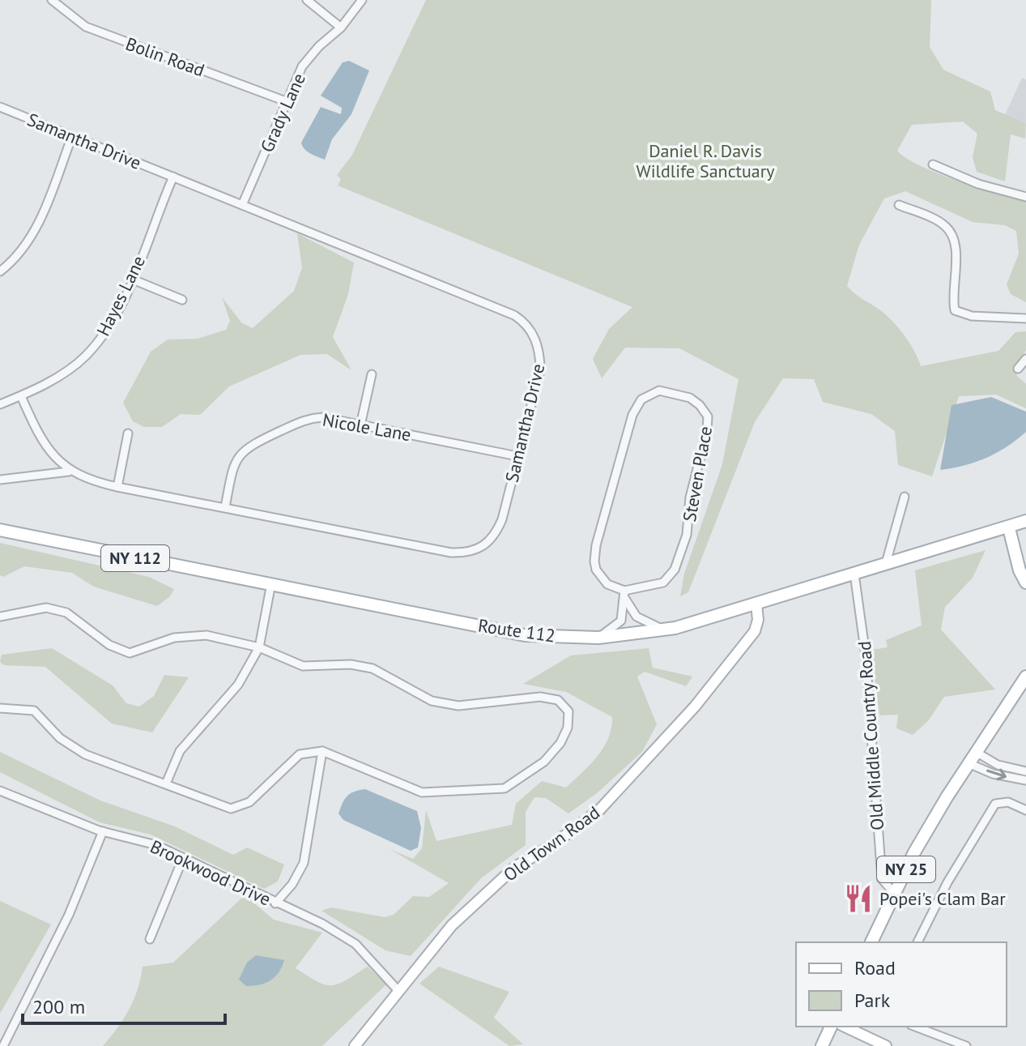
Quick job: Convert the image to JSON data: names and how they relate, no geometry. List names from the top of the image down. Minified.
{"streets":{"main road":["NY 112","Route 112","Old Town Road","NY 25"],"street":["Bolin Road","Grady Lane","Samantha Drive","Hayes Lane","Nicole Lane","Steven Place","Old Middle Country Road","Brookwood Drive"]},"crossings":[["Bolin Road","Grady Lane"],["Grady Lane","Samantha Drive"],["Samantha Drive","Hayes Lane"],["Samantha Drive","Nicole Lane"],["Steven Place","Route 112"],["Route 112","Old Middle Country Road"],["Route 112","Old Town Road"],["Old Middle Country Road","NY 25"],["Old Town Road","Brookwood Drive"]],"parks":["Daniel R. Davis Wildlife Sanctuary"],"places":{"restaurant":["Popei's Clam Bar"]},"legend":["Road","Park"],"scale_bar":"200 m"}
